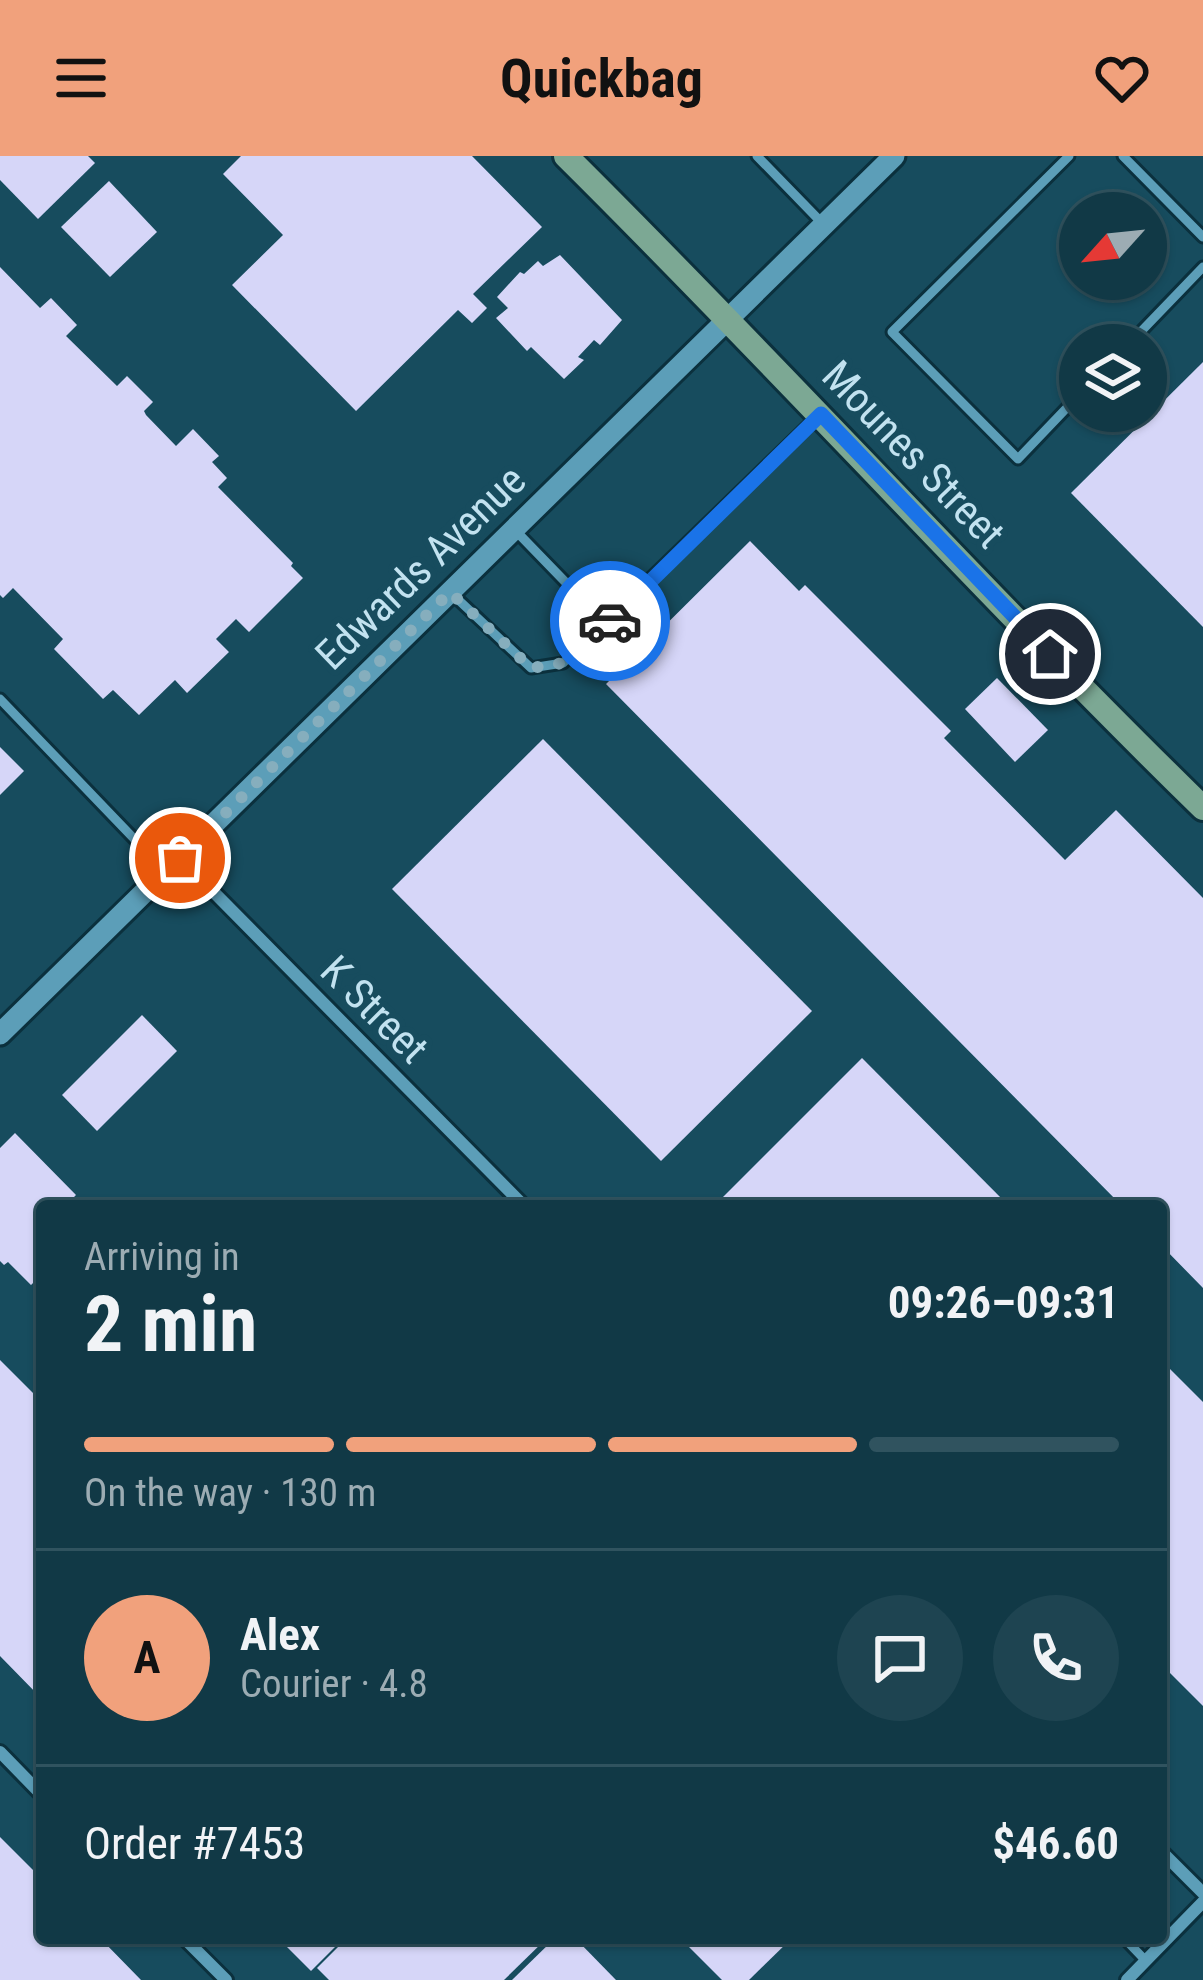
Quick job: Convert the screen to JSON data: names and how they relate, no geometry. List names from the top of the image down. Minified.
{"streets":{"main road":["Mounes Street"],"street":["Edwards Avenue","K Street"]},"crossings":[["Mounes Street","Edwards Avenue"],["Edwards Avenue","K Street"]],"north":"bottom left","page":{"header":"Quickbag","heading":["2 min","Arriving in","09:26–09:31"],"panel":["Alex","Courier · 4.8","Order #7453","$46.60"],"bar":"On the way · 130 m","round":"A"}}
